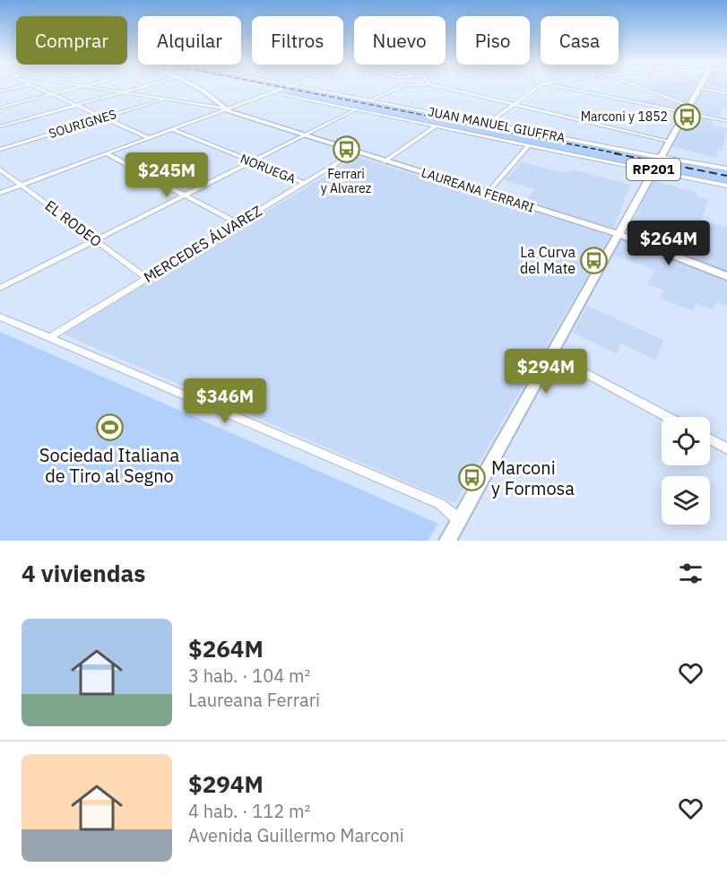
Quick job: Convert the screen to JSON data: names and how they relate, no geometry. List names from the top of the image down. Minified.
{"streets":{"main road":["RP201","LAUREANA FERRARI"],"street":["SOURIGNES","JUAN MANUEL GIUFFRA","NORUEGA","EL RODEO","MERCEDES ÁLVAREZ"]},"crossings":[["JUAN MANUEL GIUFFRA","RP201"],["NORUEGA","MERCEDES ÁLVAREZ"],["RP201","LAUREANA FERRARI"],["LAUREANA FERRARI","MERCEDES ÁLVAREZ"],["EL RODEO","MERCEDES ÁLVAREZ"]],"places":{"bus stop":["Marconi y 1852","Ferrari y Alvarez","La Curva del Mate","Marconi y Formosa"],"sports":["Sociedad Italiana de Tiro al Segno"]},"page":{"chip":["Comprar","Alquilar","Filtros","Nuevo","Piso","Casa"],"price":["$245M","$264M","$294M","$346M"],"heading":"4 viviendas","list":[{"name":"$264M","note":"3 hab. · 104 m² · Laureana Ferrari"},{"name":"$294M","note":"4 hab. · 112 m² · Avenida Guillermo Marconi"}]}}
